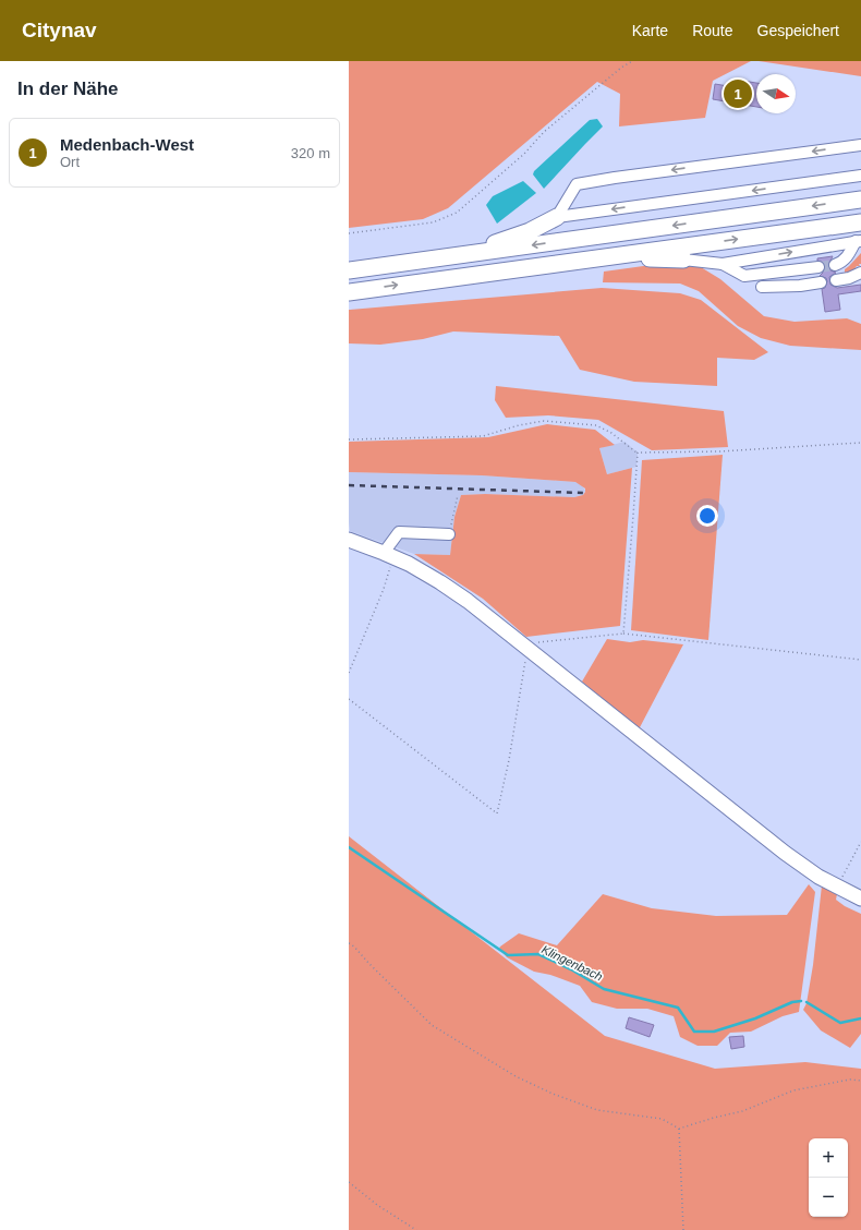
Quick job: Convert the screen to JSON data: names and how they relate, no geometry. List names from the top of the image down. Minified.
{"water":["Klingenbach"],"north":"right","page":{"header":"Citynav","nav":["Karte","Route","Gespeichert"],"heading":"In der Nähe","pins":"1","list":[{"mark":"1","name":"Medenbach-West","note":"Ort","value":"320 m"}],"map_buttons":["+","−"]}}
